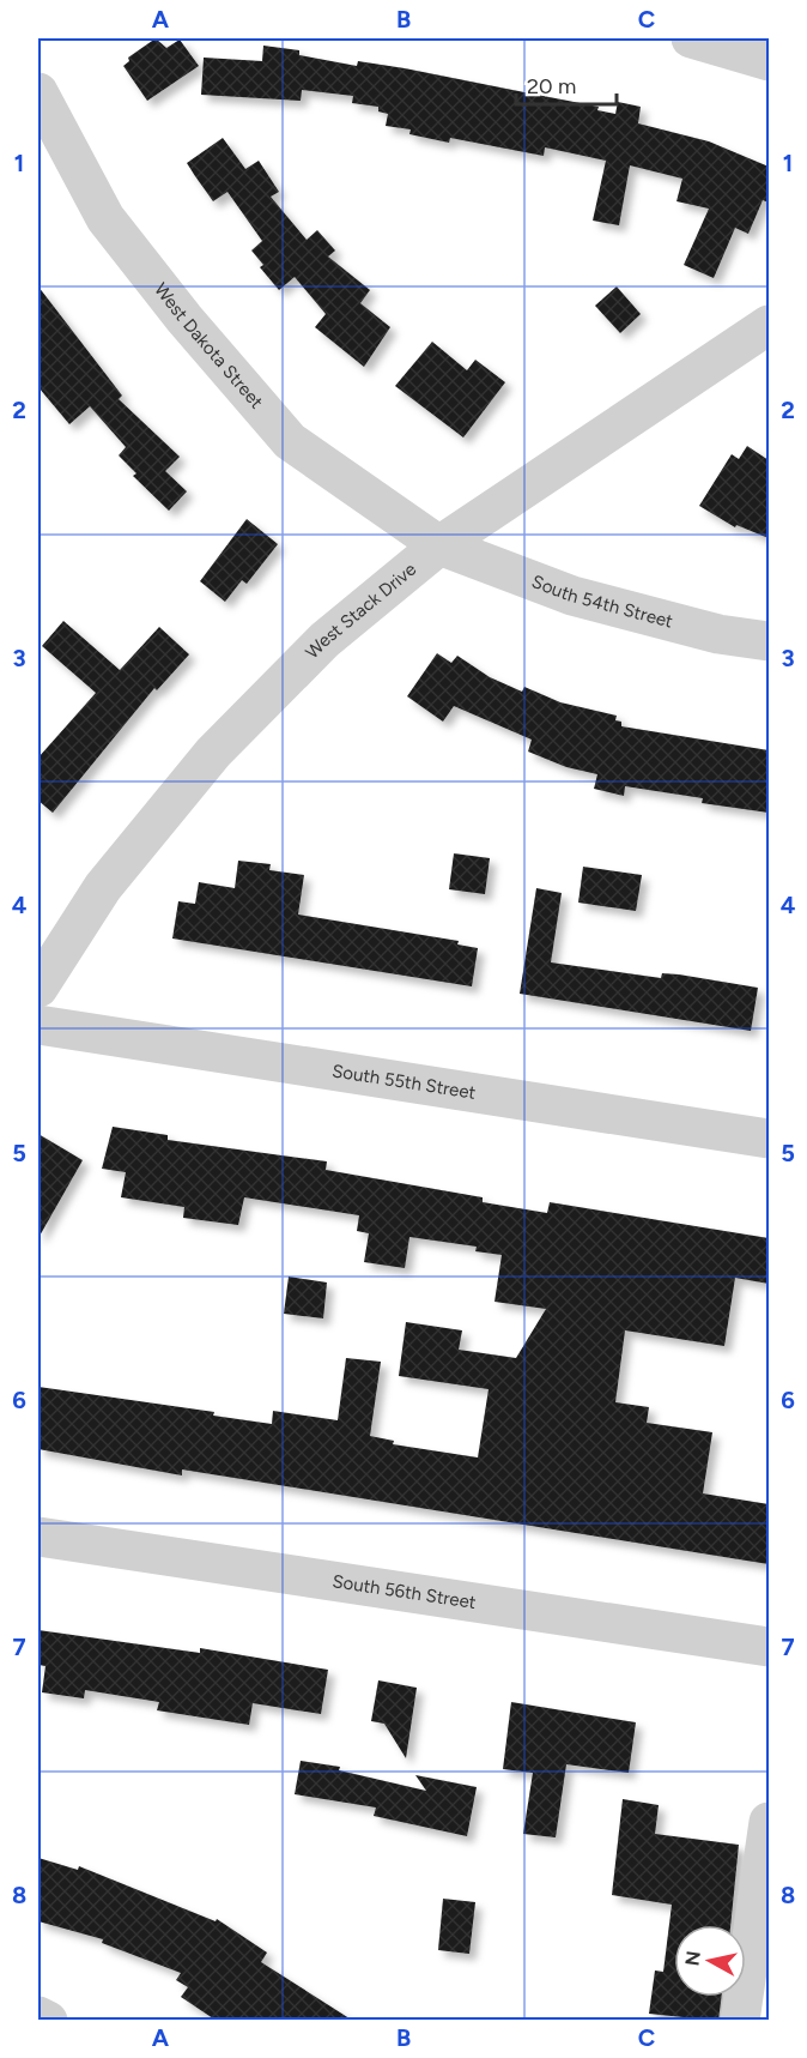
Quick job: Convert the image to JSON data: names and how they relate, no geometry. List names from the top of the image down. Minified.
{"streets":{"street":["West Dakota Street","South 54th Street","West Stack Drive","South 55th Street","South 56th Street"]},"crossings":[["West Dakota Street","South 54th Street"],["West Dakota Street","West Stack Drive"],["South 54th Street","West Stack Drive"]],"scale_bar":"20 m","north":"left","grid":{"columns":["A","B","C"],"rows":["1","2","3","4","5","6","7","8"]}}
